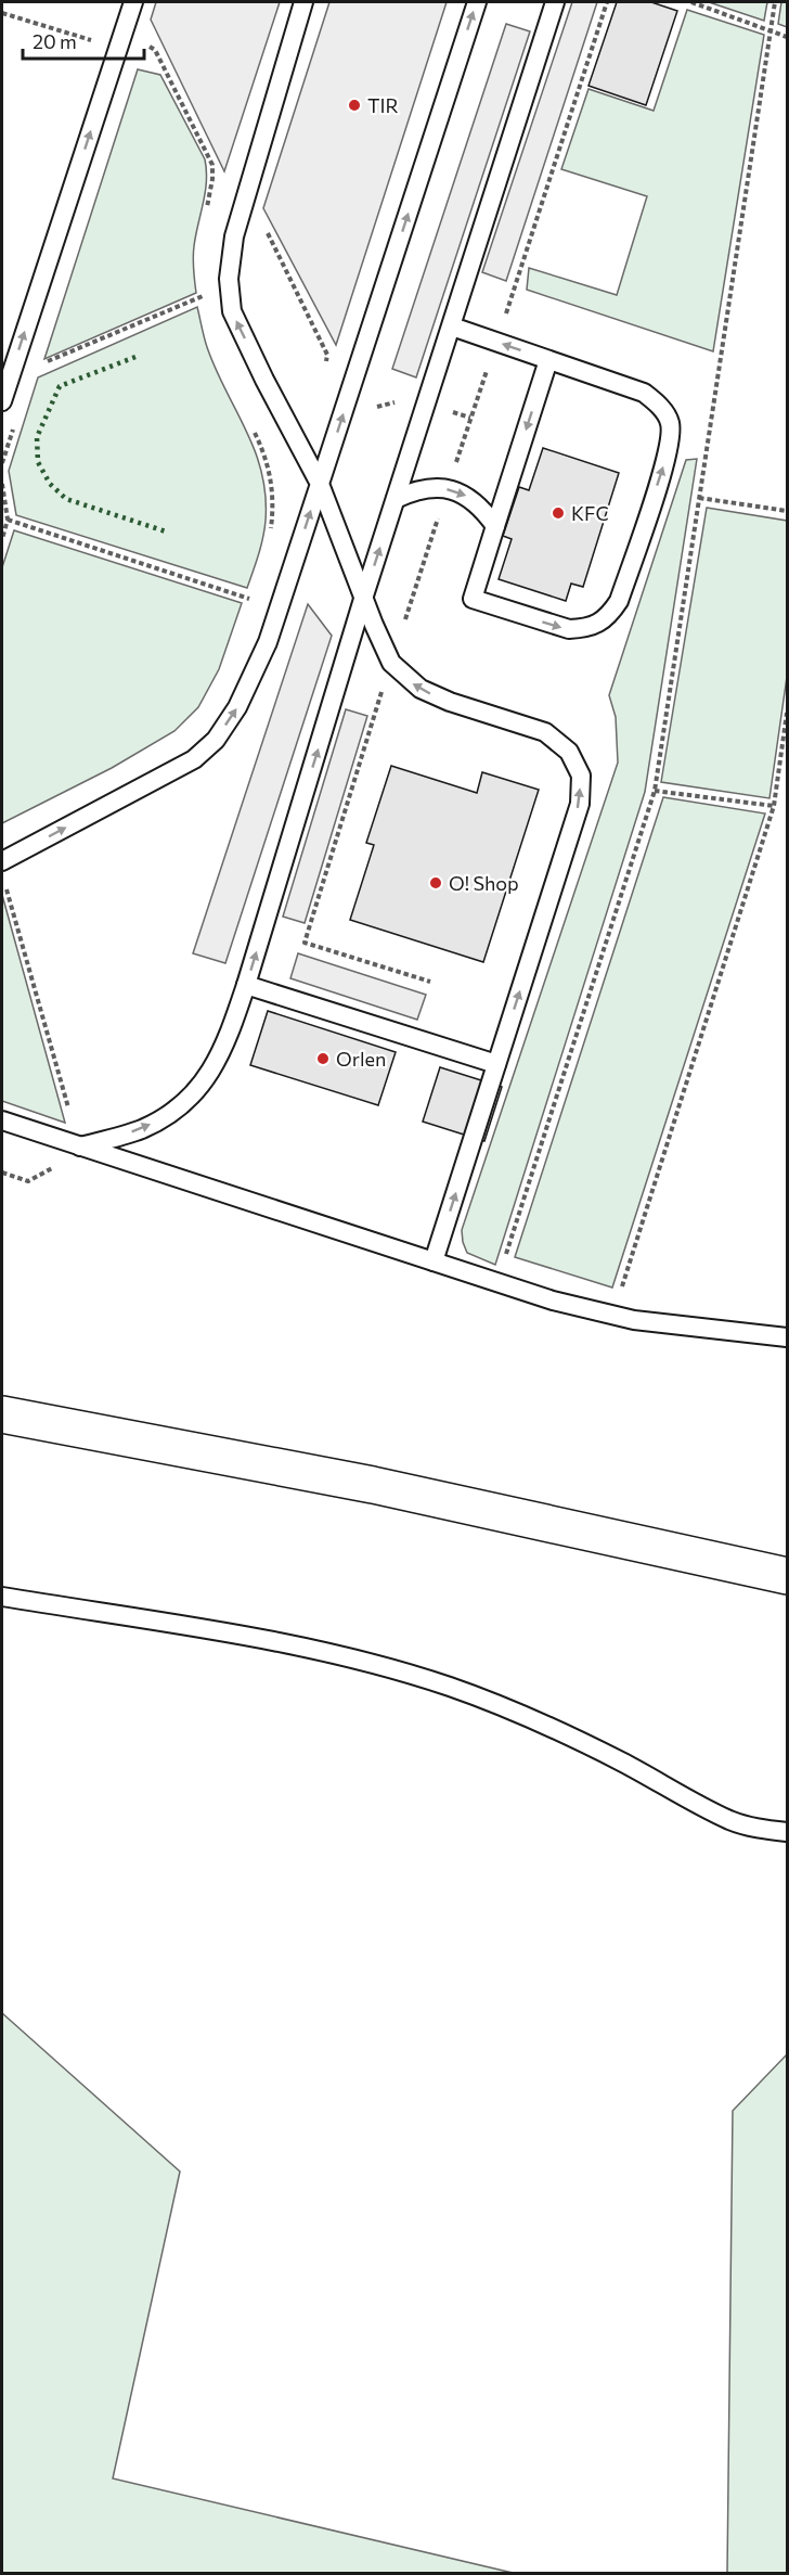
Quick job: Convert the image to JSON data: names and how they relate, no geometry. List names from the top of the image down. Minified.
{"places":["TIR","KFC","O! Shop","Orlen"],"scale_bar":"20 m"}
